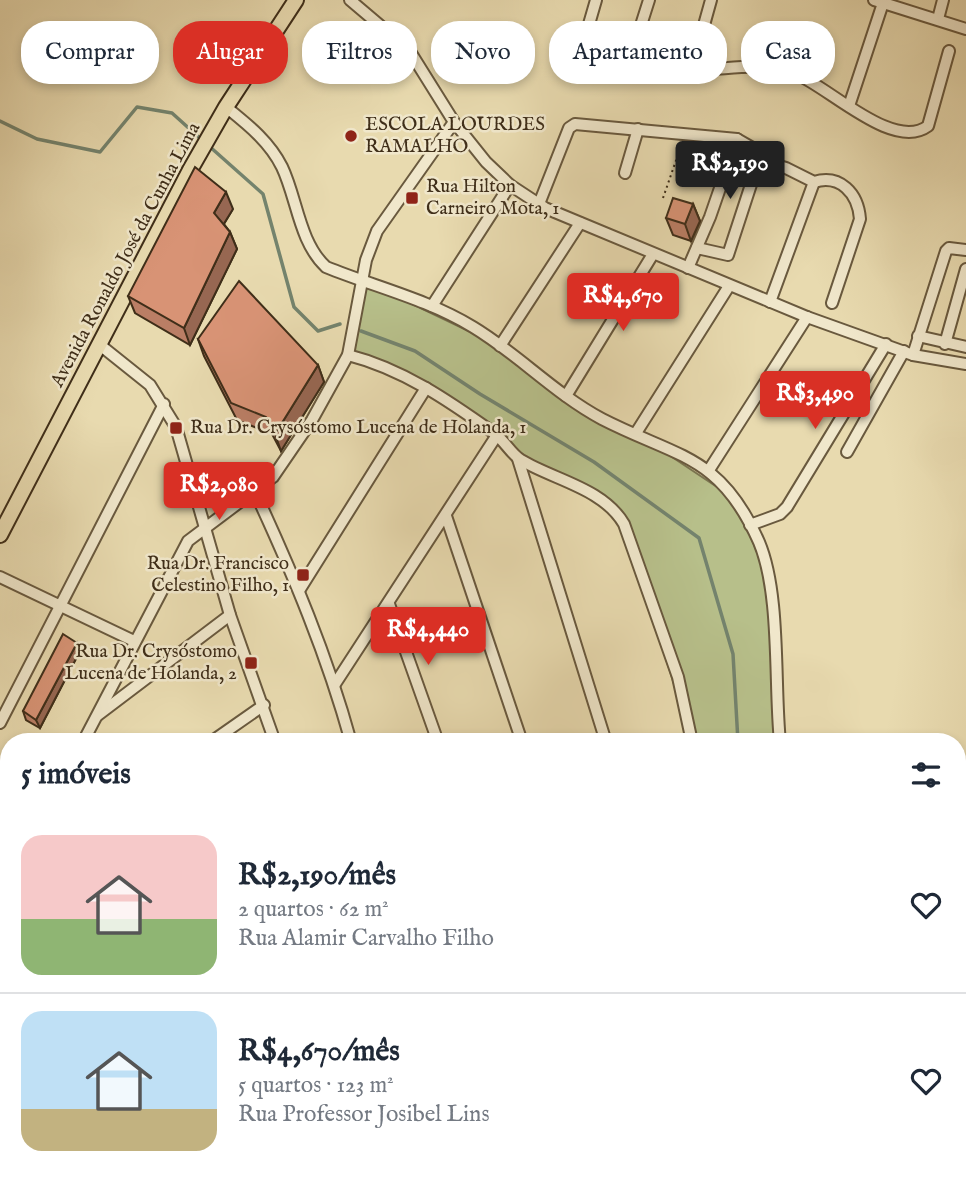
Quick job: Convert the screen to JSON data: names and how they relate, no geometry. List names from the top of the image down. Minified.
{"streets":{"main road":["Avenida Ronaldo José da Cunha Lima"]},"places":{"other":["ESCOLA LOURDES RAMALHO"],"transit":["Rua Hilton Carneiro Mota, 1","Rua Dr. Crysóstomo Lucena de Holanda, 1","Rua Dr. Francisco Celestino Filho, 1","Rua Dr. Crysóstomo Lucena de Holanda, 2"]},"page":{"chip":["Comprar","Alugar","Filtros","Novo","Apartamento","Casa"],"price":["R$2,190","R$4,670","R$3,490","R$2,080","R$4,440"],"heading":"5 imóveis","list":[{"name":"R$2,190/mês","note":"2 quartos · 62 m² · Rua Alamir Carvalho Filho"},{"name":"R$4,670/mês","note":"5 quartos · 123 m² · Rua Professor Josibel Lins"}]}}
